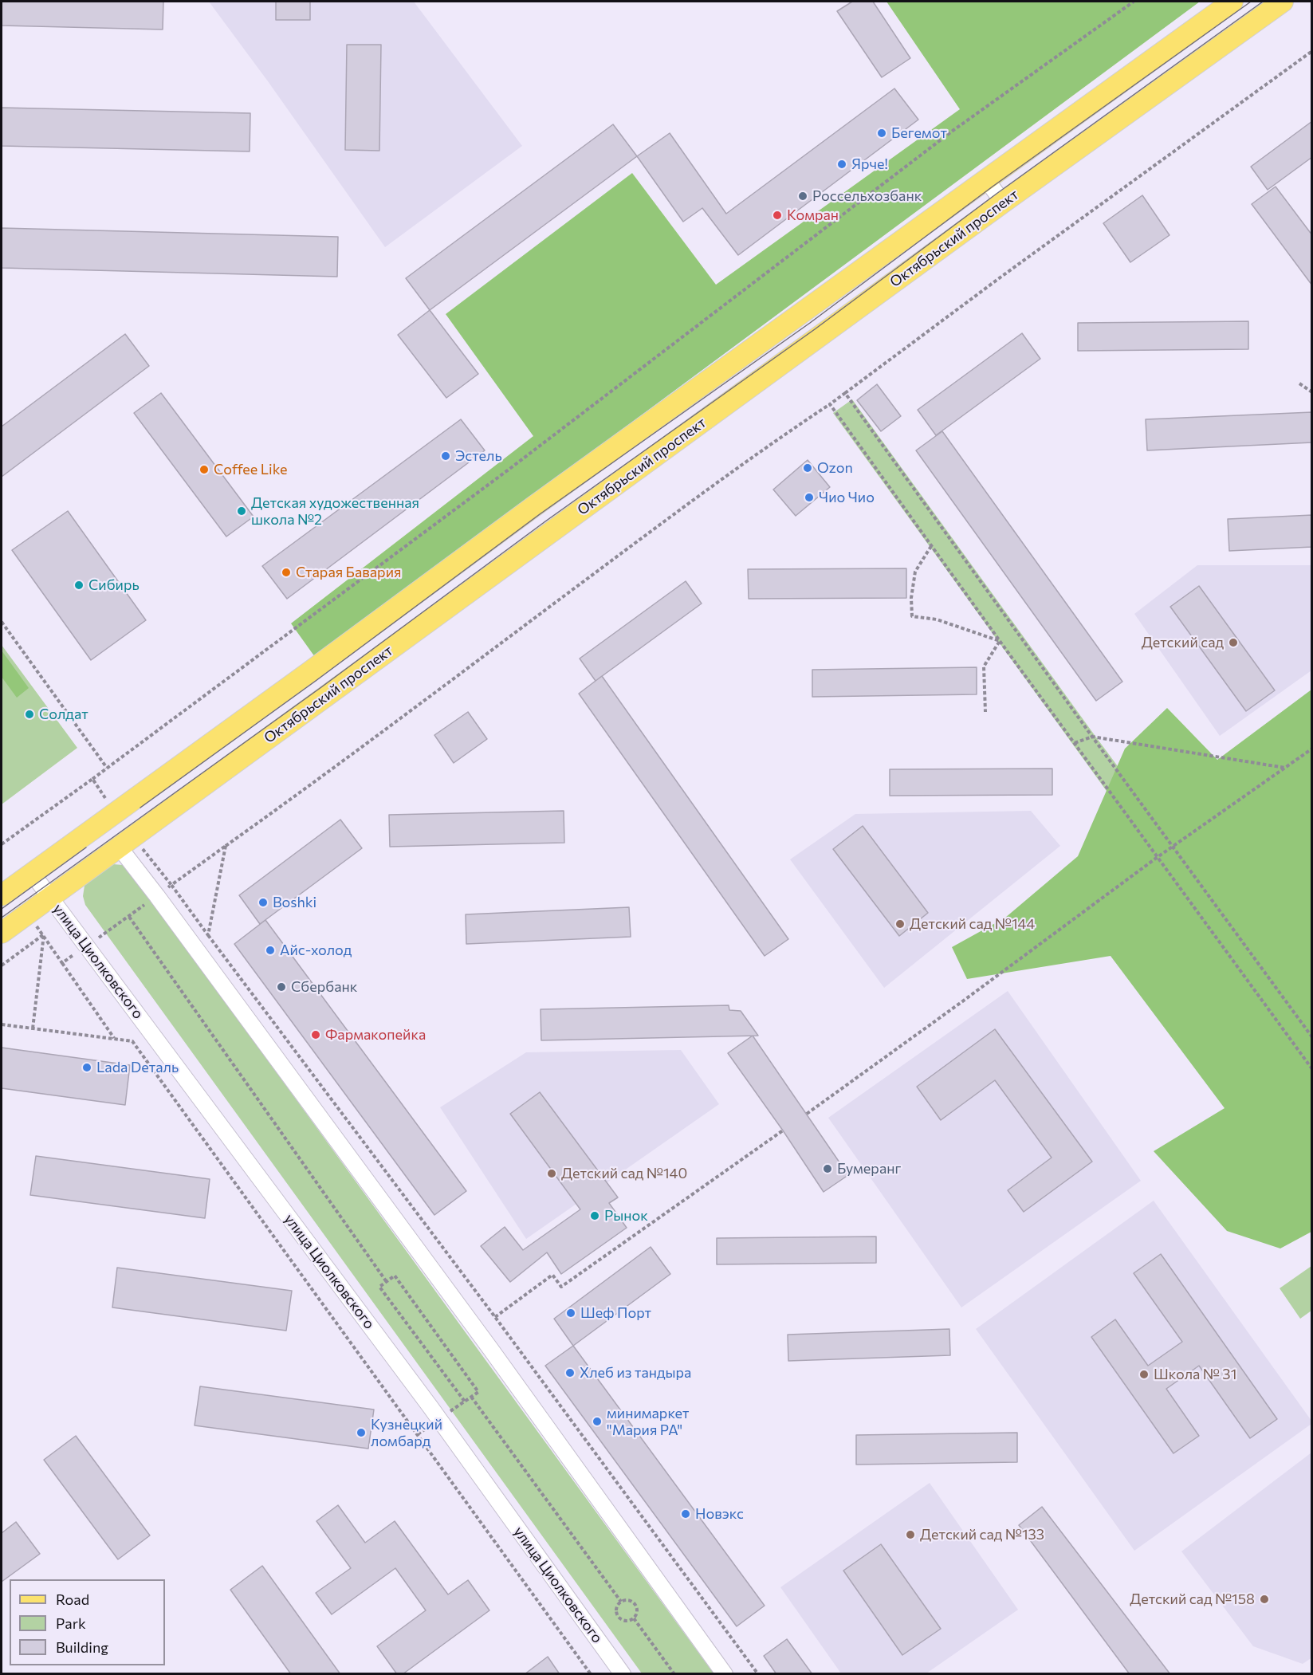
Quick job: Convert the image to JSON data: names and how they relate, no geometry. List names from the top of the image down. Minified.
{"streets":{"main road":["Октябрьский проспект"],"street":["улица Циолковского"]},"crossings":[["Октябрьский проспект","улица Циолковского"]],"places":["Бегемот","Ярче!","Россельхозбанк","Комран","Эстель","Ozon","Coffee Like","Чио Чио","Детская художественная школа №2","Старая Бавария","Сибирь","Детский сад","Солдат","Boshki","Детский сад №144","Айс-холод","Сбербанк","Фармакопейка","Lada Dеталь","Бумеранг","Детский сад №140","Рынок","Шеф Порт","Хлеб из тандыра","Школа № 31","минимаркет \"Мария РА\"","Кузнецкий ломбард","Новэкс","Детский сад №133","Детский сад №158"],"legend":["Road","Park","Building"]}
